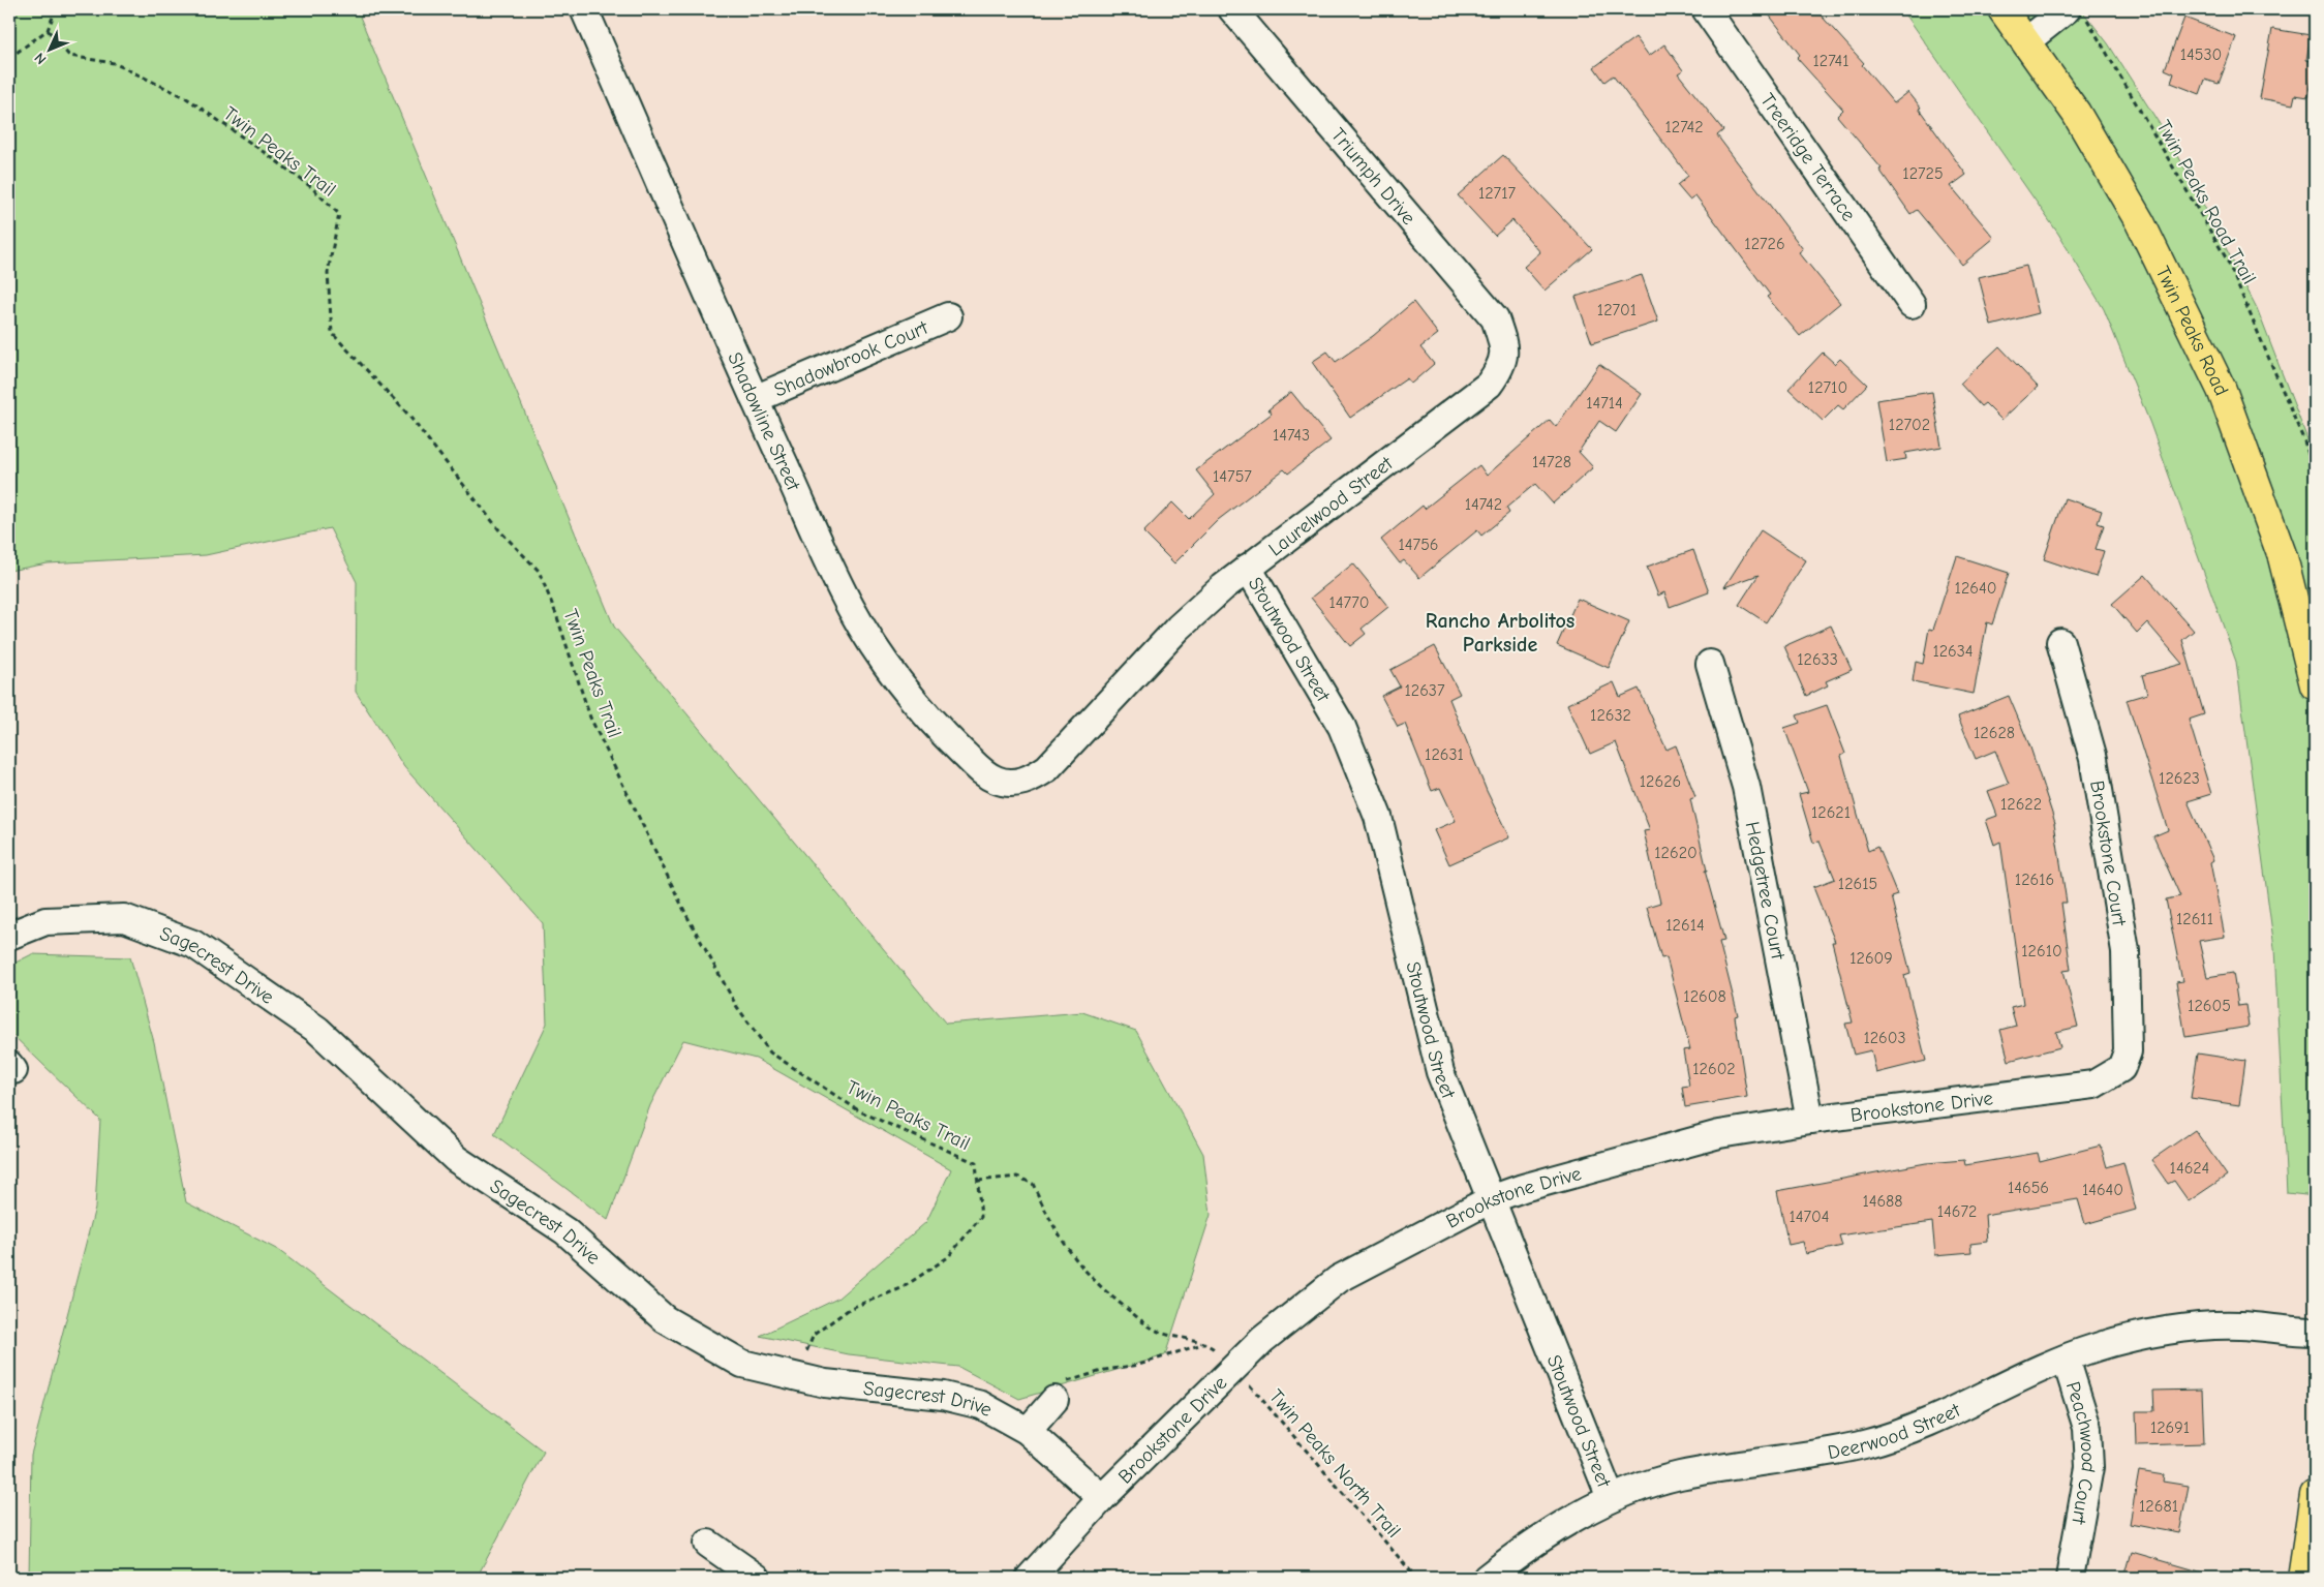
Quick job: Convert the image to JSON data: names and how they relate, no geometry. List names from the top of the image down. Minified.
{"streets":{"main road":["Twin Peaks Road"],"street":["Treeridge Terrace","Triumph Drive","Shadowbrook Court","Shadowline Street","Laurelwood Street","Stoutwood Street","Brookstone Court","Hedgetree Court","Sagecrest Drive","Brookstone Drive","Deerwood Street","Peachwood Court"],"path":["Twin Peaks Trail","Twin Peaks Road Trail","Twin Peaks North Trail"]},"crossings":[["Twin Peaks Trail","Sagecrest Drive"],["Triumph Drive","Laurelwood Street"],["Shadowbrook Court","Shadowline Street"],["Shadowline Street","Laurelwood Street"],["Laurelwood Street","Stoutwood Street"],["Stoutwood Street","Brookstone Drive"],["Stoutwood Street","Deerwood Street"],["Brookstone Court","Brookstone Drive"],["Hedgetree Court","Brookstone Drive"],["Sagecrest Drive","Brookstone Drive"],["Brookstone Drive","Twin Peaks North Trail"],["Deerwood Street","Peachwood Court"]],"districts":["Rancho Arbolitos Parkside"],"house_numbers":["14530","12741","12742","12725","12717","12726","12701","12710","14714","12702","14743","14728","14757","14742","14756","12640","14770","12634","12633","12637","12632","12628","12631","12623","12626","12622","12621","12620","12616","12615","12611","12614","12610","12609","12608","12605","12603","12602","14624","14656","14640","14688","14672","14704","12691","12681"],"north":"bottom left"}
